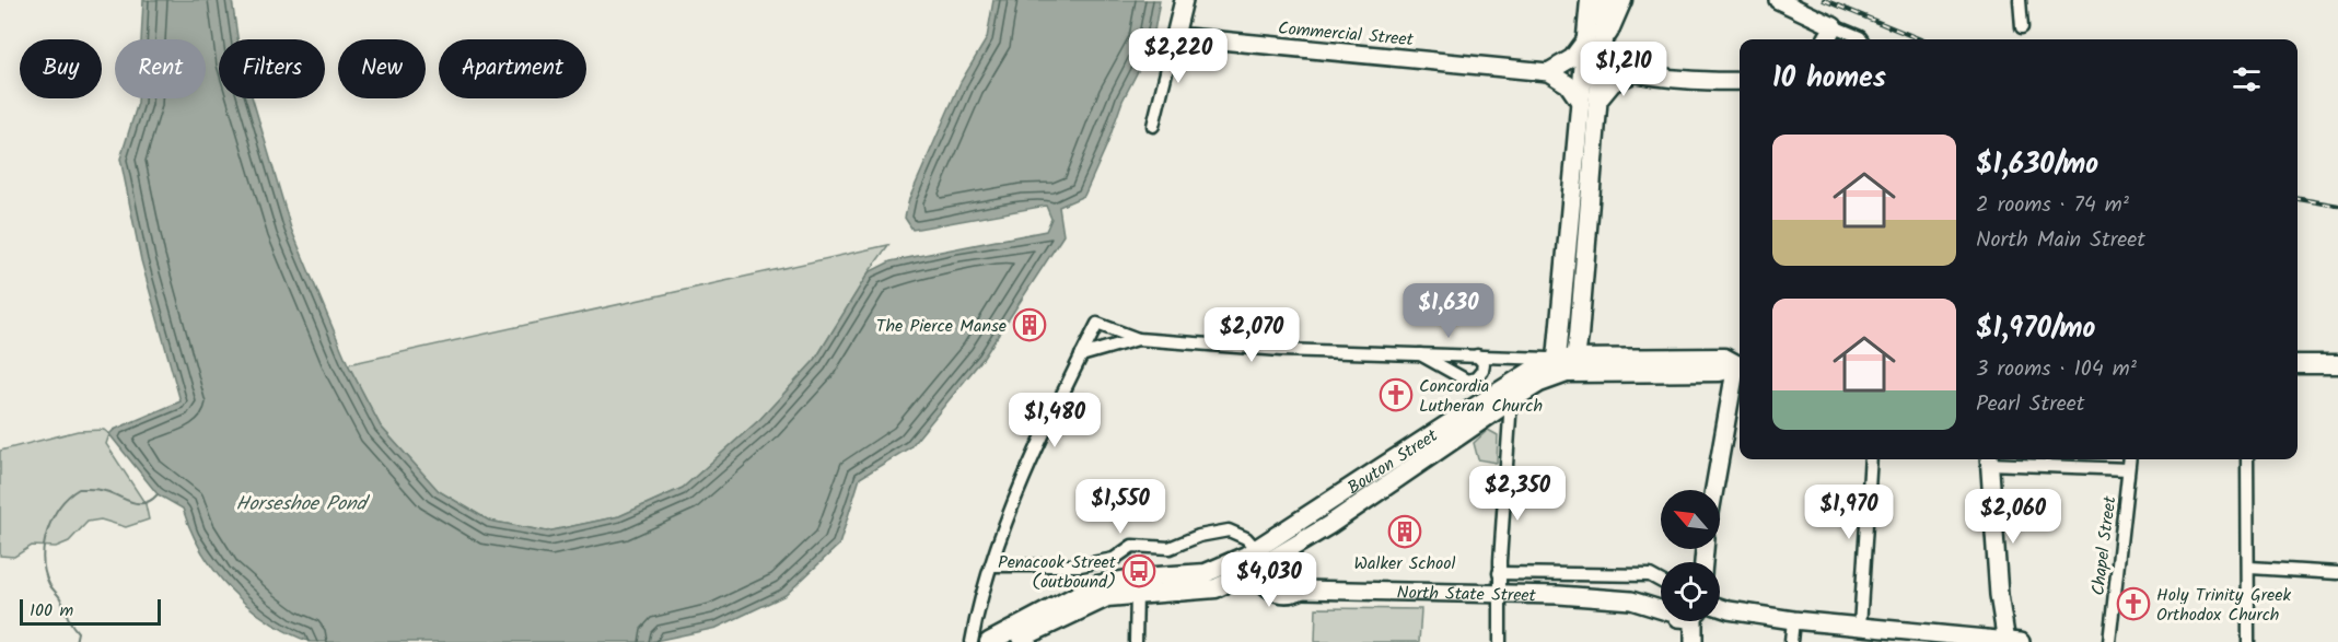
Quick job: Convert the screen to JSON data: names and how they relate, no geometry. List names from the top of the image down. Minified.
{"streets":{"main road":["Bouton Street"],"street":["Commercial Street","Chapel Street","North State Street"]},"crossings":[["Bouton Street","North State Street"]],"water":["Horseshoe Pond"],"places":{"building":["The Pierce Manse","Walker School"],"church":["Concordia Lutheran Church","Holy Trinity Greek Orthodox Church"],"bus stop":["Penacook Street (outbound)"]},"scale_bar":"100 m","north":"top left","page":{"price":["$2,220","$1,210","$1,630","$2,070","$1,480","$2,350","$1,550","$1,970","$2,060","$4,030"],"chip":["Buy","Rent","Filters","New","Apartment"],"heading":"10 homes","list":[{"name":"$1,630/mo","note":"2 rooms · 74 m² · North Main Street"},{"name":"$1,970/mo","note":"3 rooms · 104 m² · Pearl Street"}],"scale":"100 m"}}
